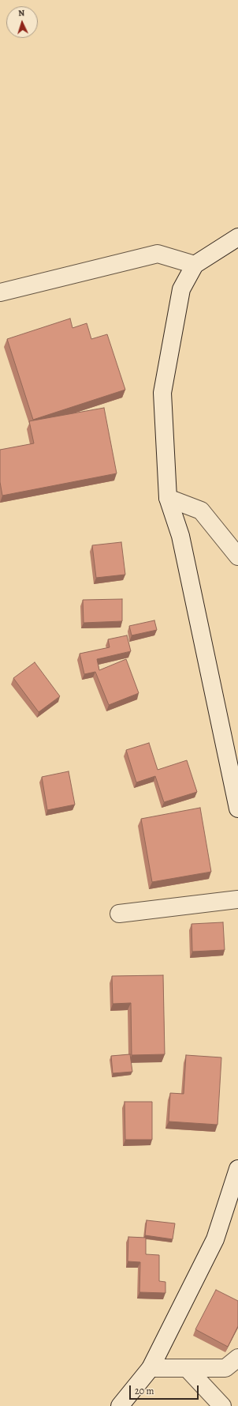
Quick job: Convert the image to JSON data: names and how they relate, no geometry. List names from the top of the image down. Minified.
{"scale_bar":"20 m","north":"top"}
